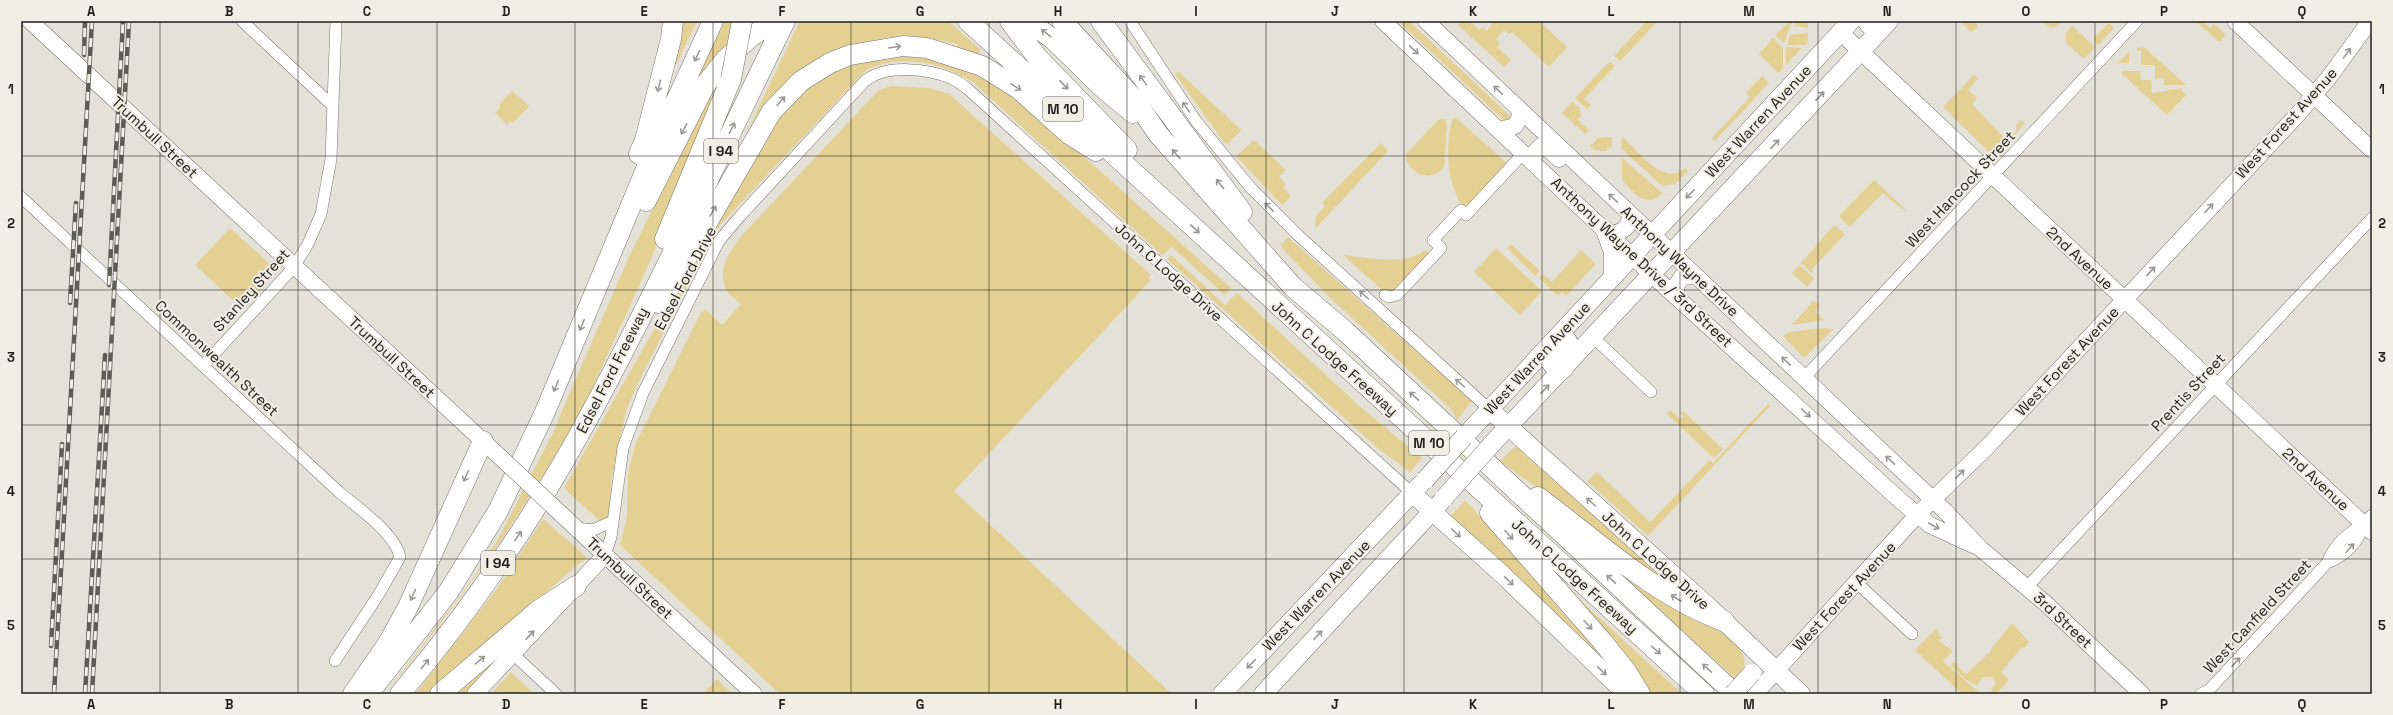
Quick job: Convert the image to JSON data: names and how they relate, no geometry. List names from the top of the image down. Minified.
{"streets":{"highway":["M 10","I 94","John C Lodge Freeway","Edsel Ford Freeway"],"main road":["West Warren Avenue","John C Lodge Drive"],"street":["West Forest Avenue","Trumbull Street","West Hancock Street","2nd Avenue","Anthony Wayne Drive","Anthony Wayne Drive / 3rd Street","Edsel Ford Drive","Stanley Street","Commonwealth Street","Prentis Street","West Canfield Street","3rd Street"]},"crossings":[["West Warren Avenue","2nd Avenue"],["West Warren Avenue","Anthony Wayne Drive"],["West Warren Avenue","Anthony Wayne Drive / 3rd Street"],["West Warren Avenue","John C Lodge Drive"],["West Forest Avenue","2nd Avenue"],["West Forest Avenue","Anthony Wayne Drive"],["West Forest Avenue","John C Lodge Drive"],["West Forest Avenue","3rd Street"],["Trumbull Street","Edsel Ford Drive"],["Trumbull Street","Stanley Street"],["West Hancock Street","2nd Avenue"],["West Hancock Street","Anthony Wayne Drive"],["2nd Avenue","Prentis Street"],["2nd Avenue","West Canfield Street"],["Anthony Wayne Drive","3rd Street"],["Anthony Wayne Drive / 3rd Street","3rd Street"],["John C Lodge Drive","Edsel Ford Drive"],["Stanley Street","Commonwealth Street"],["Prentis Street","3rd Street"]],"one_way":["West Forest Avenue","Anthony Wayne Drive","Anthony Wayne Drive / 3rd Street","West Canfield Street"],"grid":{"columns":["A","B","C","D","E","F","G","H","I","J","K","L","M","N","O","P","Q"],"rows":["1","2","3","4","5"]}}
